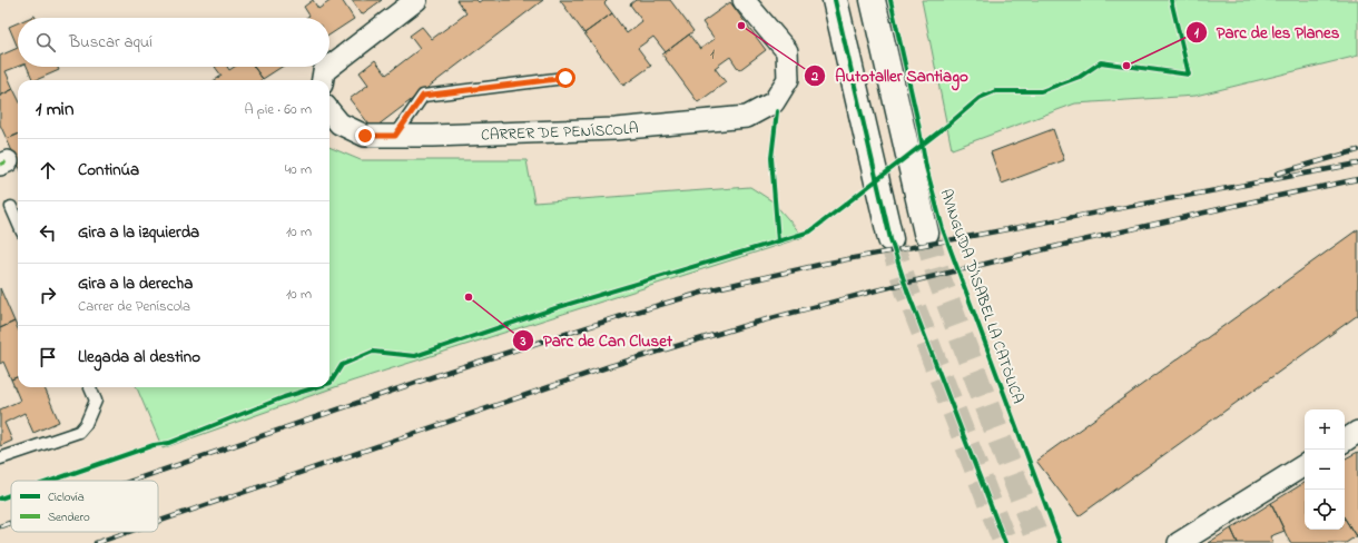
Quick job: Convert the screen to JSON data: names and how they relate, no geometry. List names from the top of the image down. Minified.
{"streets":{"street":["CARRER DE PENÍSCOLA","AVINGUDA D'ISABEL LA CATÒLICA"]},"places":["Autotaller Santiago","Parc de les Planes","Parc de Can Cluset"],"house_numbers":["1"],"legend":["Ciclovía","Sendero"],"page":{"search":"Buscar aquí","heading":["1 min","A pie · 60 m"],"list":[["Continúa","40 m"],["Gira a la izquierda","10 m"],["Gira a la derecha","Carrer de Peníscola","10 m"],"Llegada al destino"],"map_buttons":["+","−"]}}
